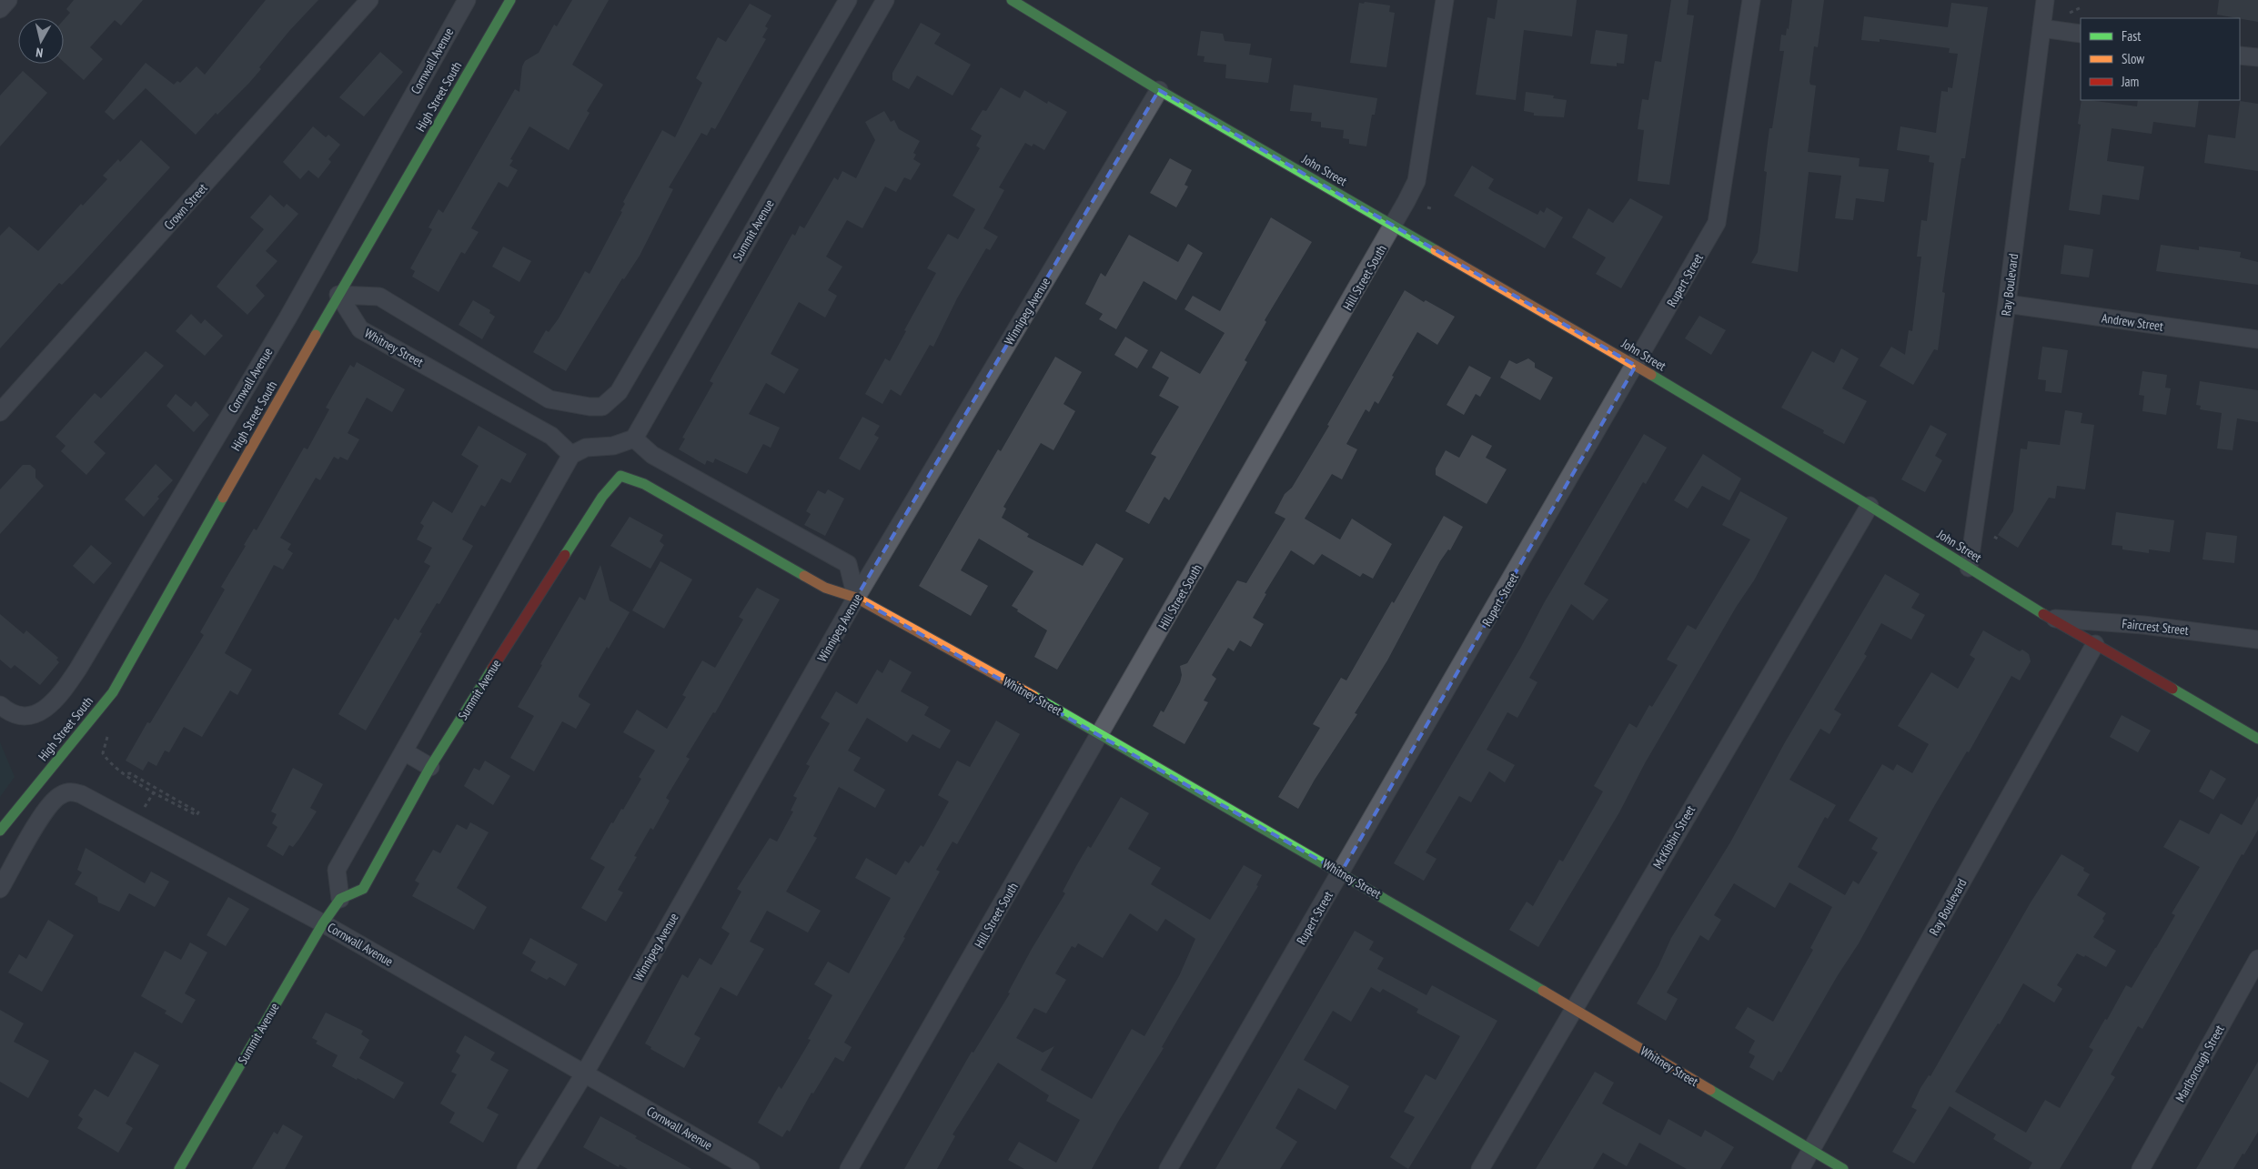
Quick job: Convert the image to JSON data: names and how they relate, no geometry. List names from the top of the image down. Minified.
{"streets":{"street":["Cornwall Avenue","High Street South","John Street","Crown Street","Summit Avenue","Hill Street South","Rupert Street","Ray Boulevard","Winnipeg Avenue","Andrew Street","Whitney Street","Faircrest Street","McKibbin Street","Marlborough Street"]},"crossings":[["Cornwall Avenue","Summit Avenue"],["Cornwall Avenue","Winnipeg Avenue"],["High Street South","Whitney Street"],["John Street","Hill Street South"],["John Street","Rupert Street"],["John Street","Ray Boulevard"],["John Street","Winnipeg Avenue"],["John Street","Faircrest Street"],["John Street","McKibbin Street"],["Summit Avenue","Whitney Street"],["Hill Street South","Whitney Street"],["Rupert Street","Whitney Street"],["Ray Boulevard","Andrew Street"],["Ray Boulevard","Whitney Street"],["Winnipeg Avenue","Whitney Street"],["Whitney Street","McKibbin Street"]],"legend":["Fast","Slow","Jam"],"north":"bottom"}
